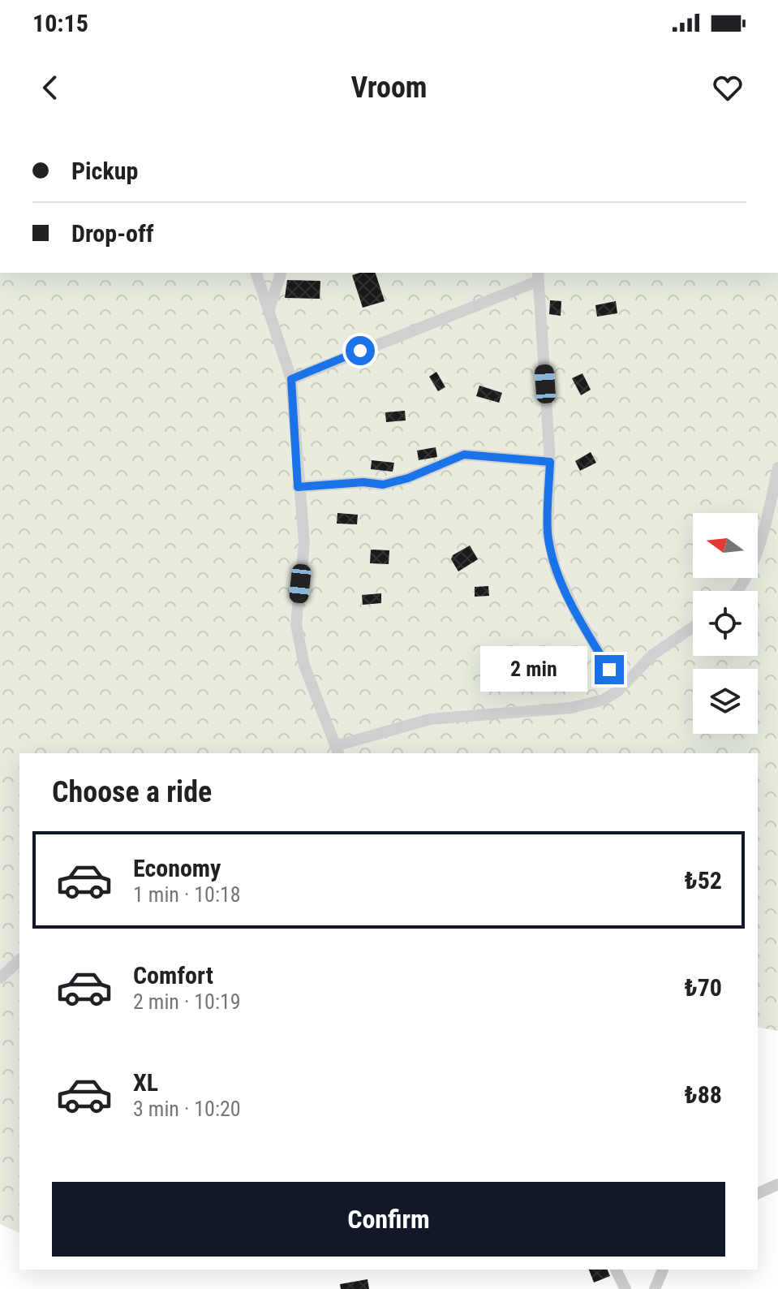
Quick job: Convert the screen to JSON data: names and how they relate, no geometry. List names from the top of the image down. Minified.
{"north":"left","page":{"status":"10:15","header":"Vroom","banner":["Pickup","Drop-off"],"bubble":"2 min","heading":"Choose a ride","list":[{"name":"Economy","note":"1 min · 10:18","value":"₺52"},{"name":"Comfort","note":"2 min · 10:19","value":"₺70"},{"name":"XL","note":"3 min · 10:20","value":"₺88"}],"buttons":"Confirm"}}
